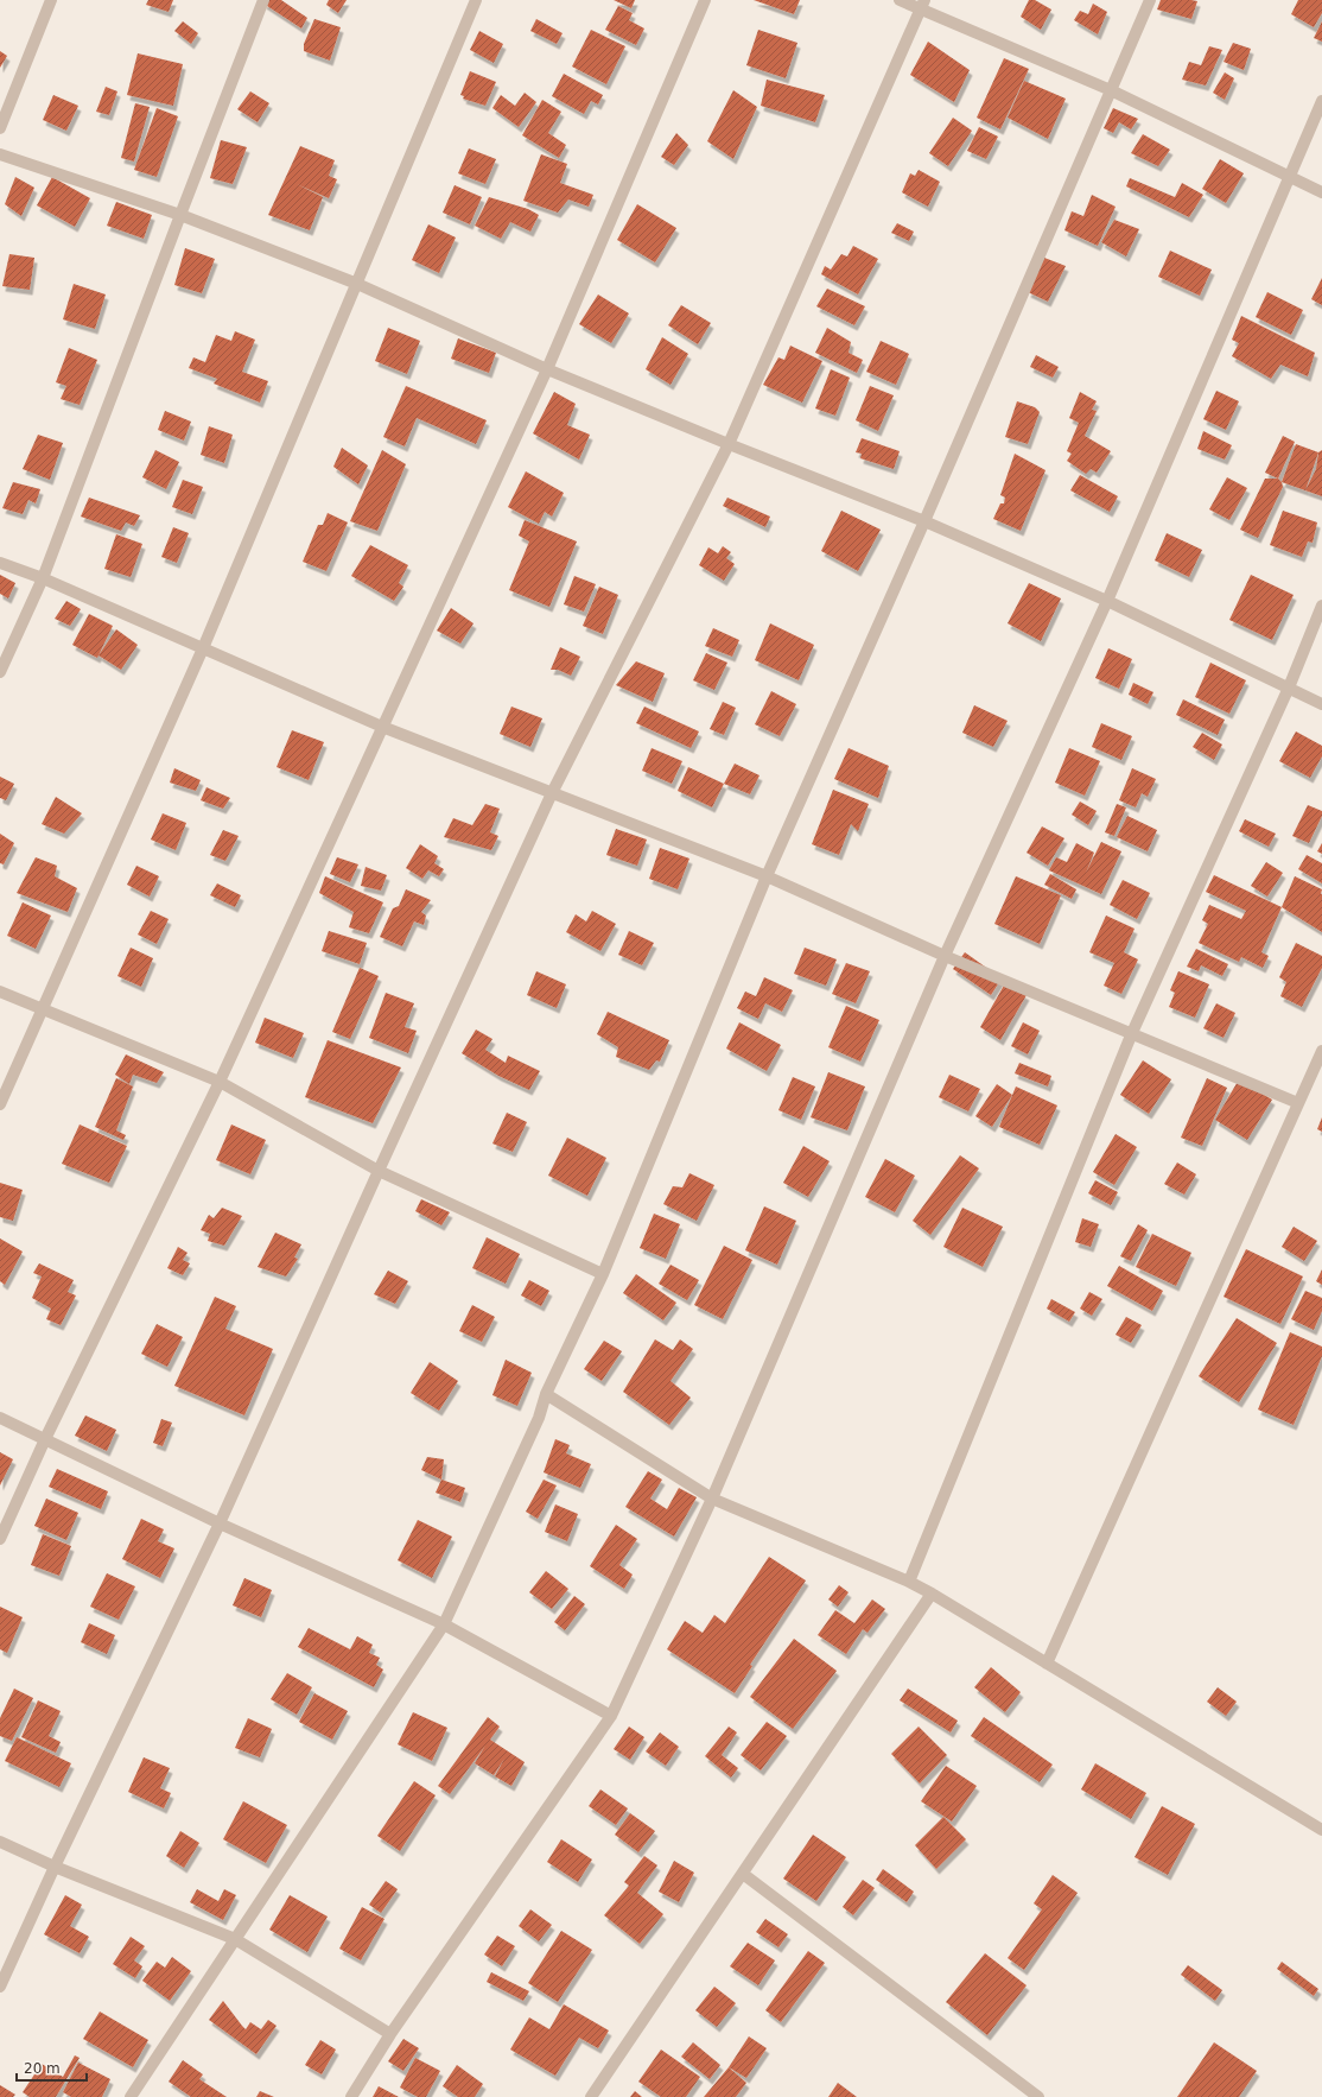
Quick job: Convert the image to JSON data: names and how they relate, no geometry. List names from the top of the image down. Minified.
{"scale_bar":"20 m"}
